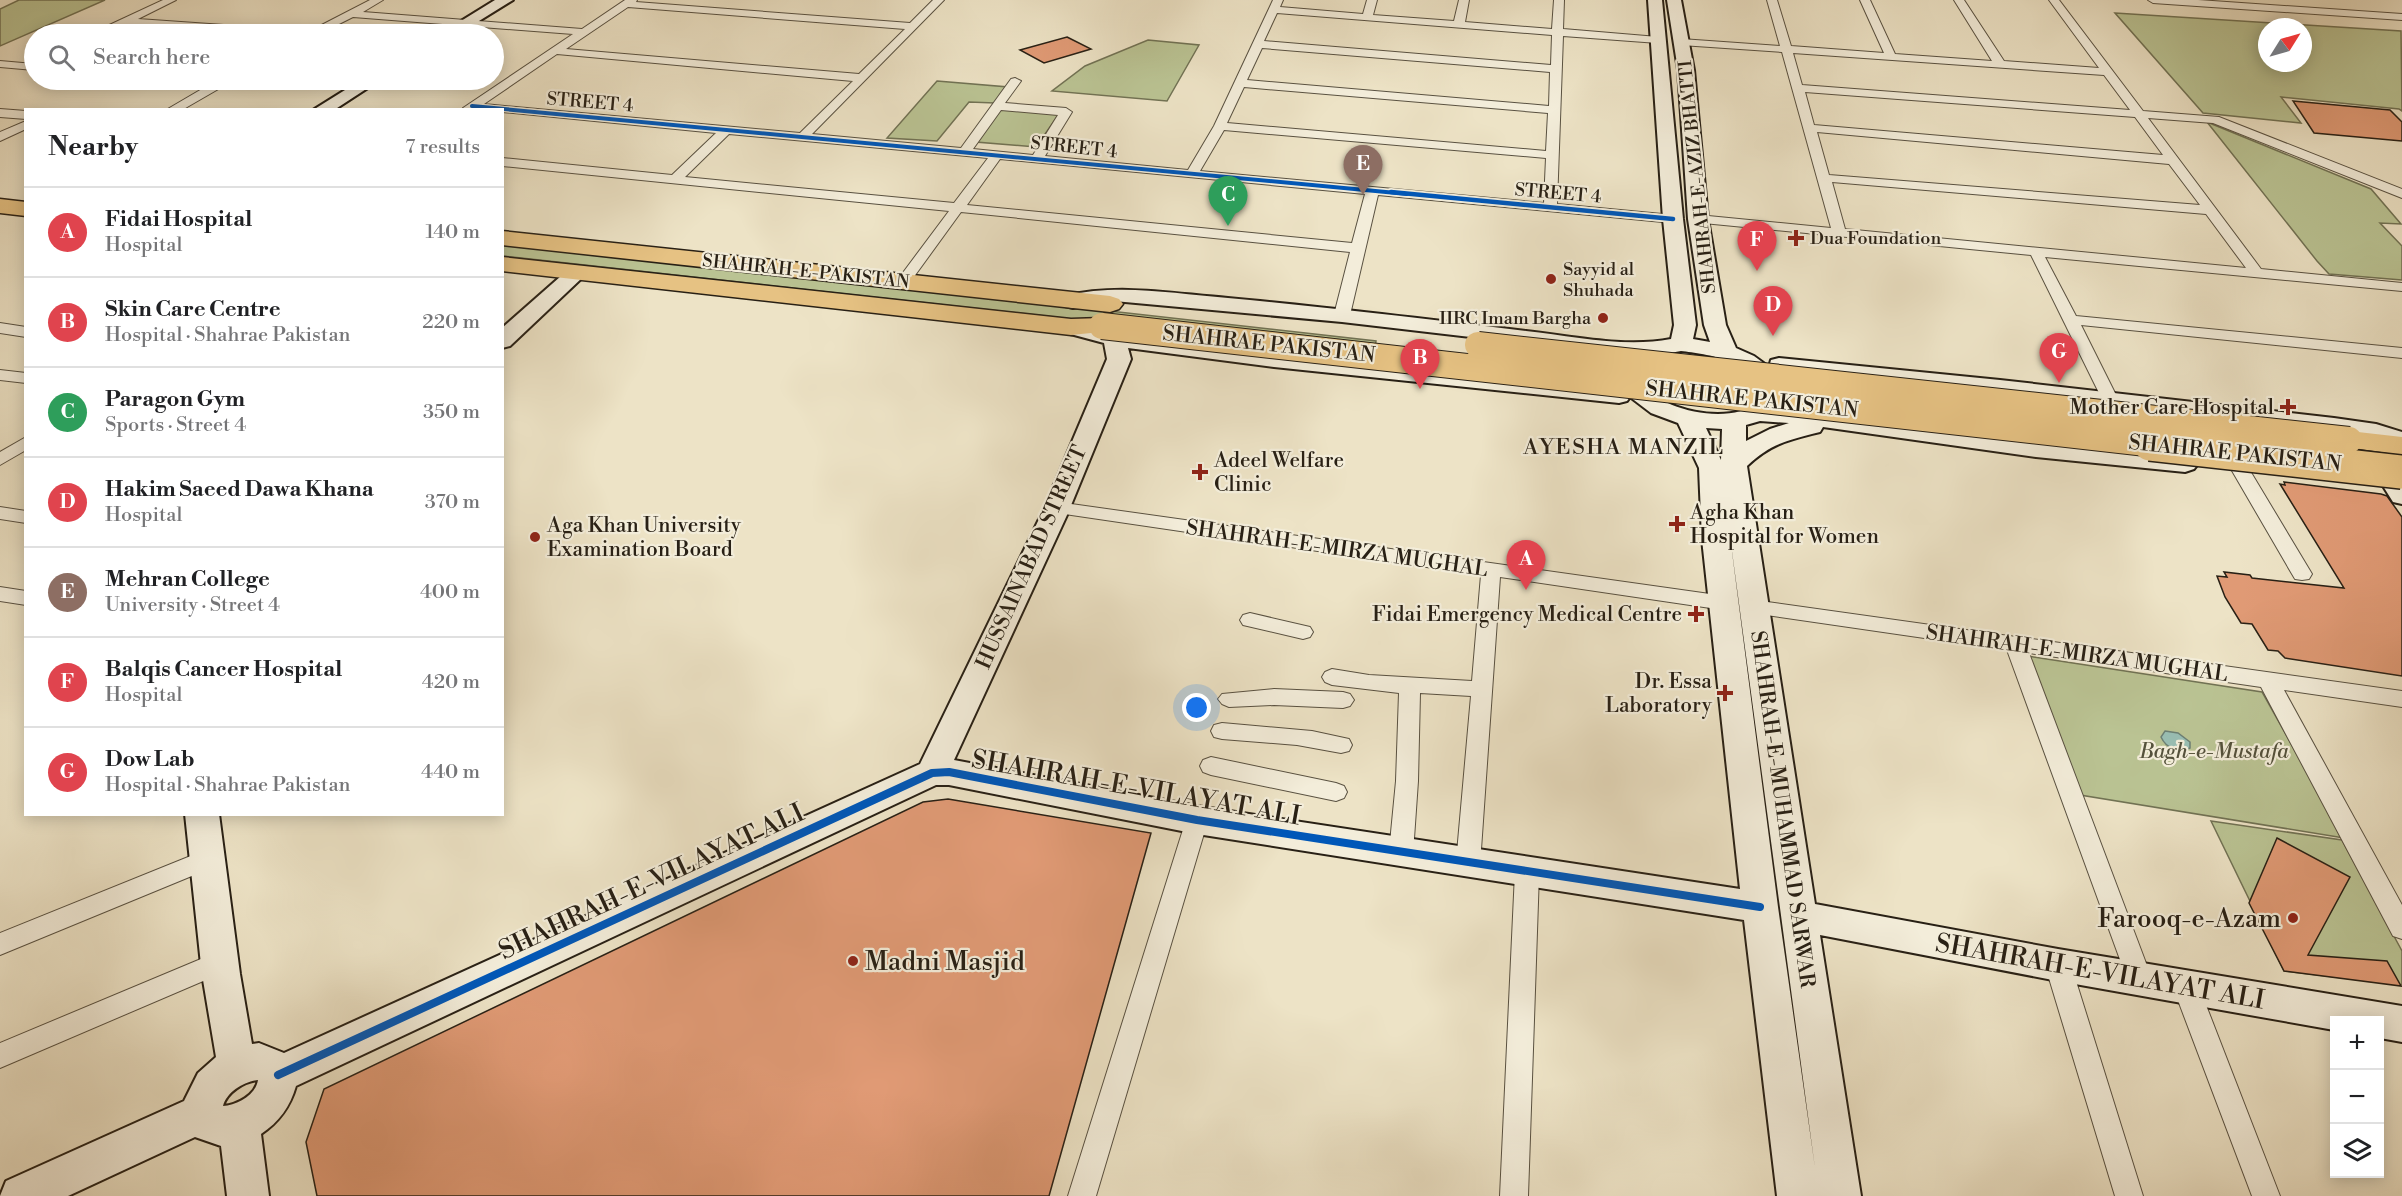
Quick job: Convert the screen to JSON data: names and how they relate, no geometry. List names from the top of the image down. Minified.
{"streets":{"highway":["SHAHRAH-E-PAKISTAN","SHAHRAE PAKISTAN"],"main road":["SHAHRAH-E-AZIZ BHATTI","HUSSAINABAD STREET","SHAHRAH-E-VILAYAT ALI","SHAHRAH-E-MUHAMMAD SARWAR"],"street":["STREET 4","SHAHRAH-E-MIRZA MUGHAL"]},"crossings":[["STREET 4","SHAHRAH-E-AZIZ BHATTI"],["SHAHRAH-E-PAKISTAN","SHAHRAE PAKISTAN"],["SHAHRAH-E-PAKISTAN","HUSSAINABAD STREET"],["SHAHRAE PAKISTAN","HUSSAINABAD STREET"],["SHAHRAH-E-MIRZA MUGHAL","HUSSAINABAD STREET"],["SHAHRAH-E-MIRZA MUGHAL","SHAHRAH-E-MUHAMMAD SARWAR"],["HUSSAINABAD STREET","SHAHRAH-E-VILAYAT ALI"],["SHAHRAH-E-VILAYAT ALI","SHAHRAH-E-MUHAMMAD SARWAR"]],"districts":["AYESHA MANZIL"],"parks":["Bagh-e-Mustafa"],"places":{"health":["Dua Foundation","Mother Care Hospital","Adeel Welfare Clinic","Agha Khan Hospital for Women","Fidai Emergency Medical Centre","Dr. Essa Laboratory"],"other":["Sayyid al Shuhada","IIRC Imam Bargha","Aga Khan University Examination Board","Farooq-e-Azam","Madni Masjid"]},"north":"top right","page":{"search":"Search here","heading":["Nearby","7 results"],"pins":["E","C","F","D","G","B","A"],"list":[{"mark":"A","name":"Fidai Hospital","note":"Hospital","value":"140 m"},{"mark":"B","name":"Skin Care Centre","note":"Hospital · Shahrae Pakistan","value":"220 m"},{"mark":"C","name":"Paragon Gym","note":"Sports · Street 4","value":"350 m"},{"mark":"D","name":"Hakim Saeed Dawa Khana","note":"Hospital","value":"370 m"},{"mark":"E","name":"Mehran College","note":"University · Street 4","value":"400 m"},{"mark":"F","name":"Balqis Cancer Hospital","note":"Hospital","value":"420 m"},{"mark":"G","name":"Dow Lab","note":"Hospital · Shahrae Pakistan","value":"440 m"}],"map_buttons":["+","−"]}}
